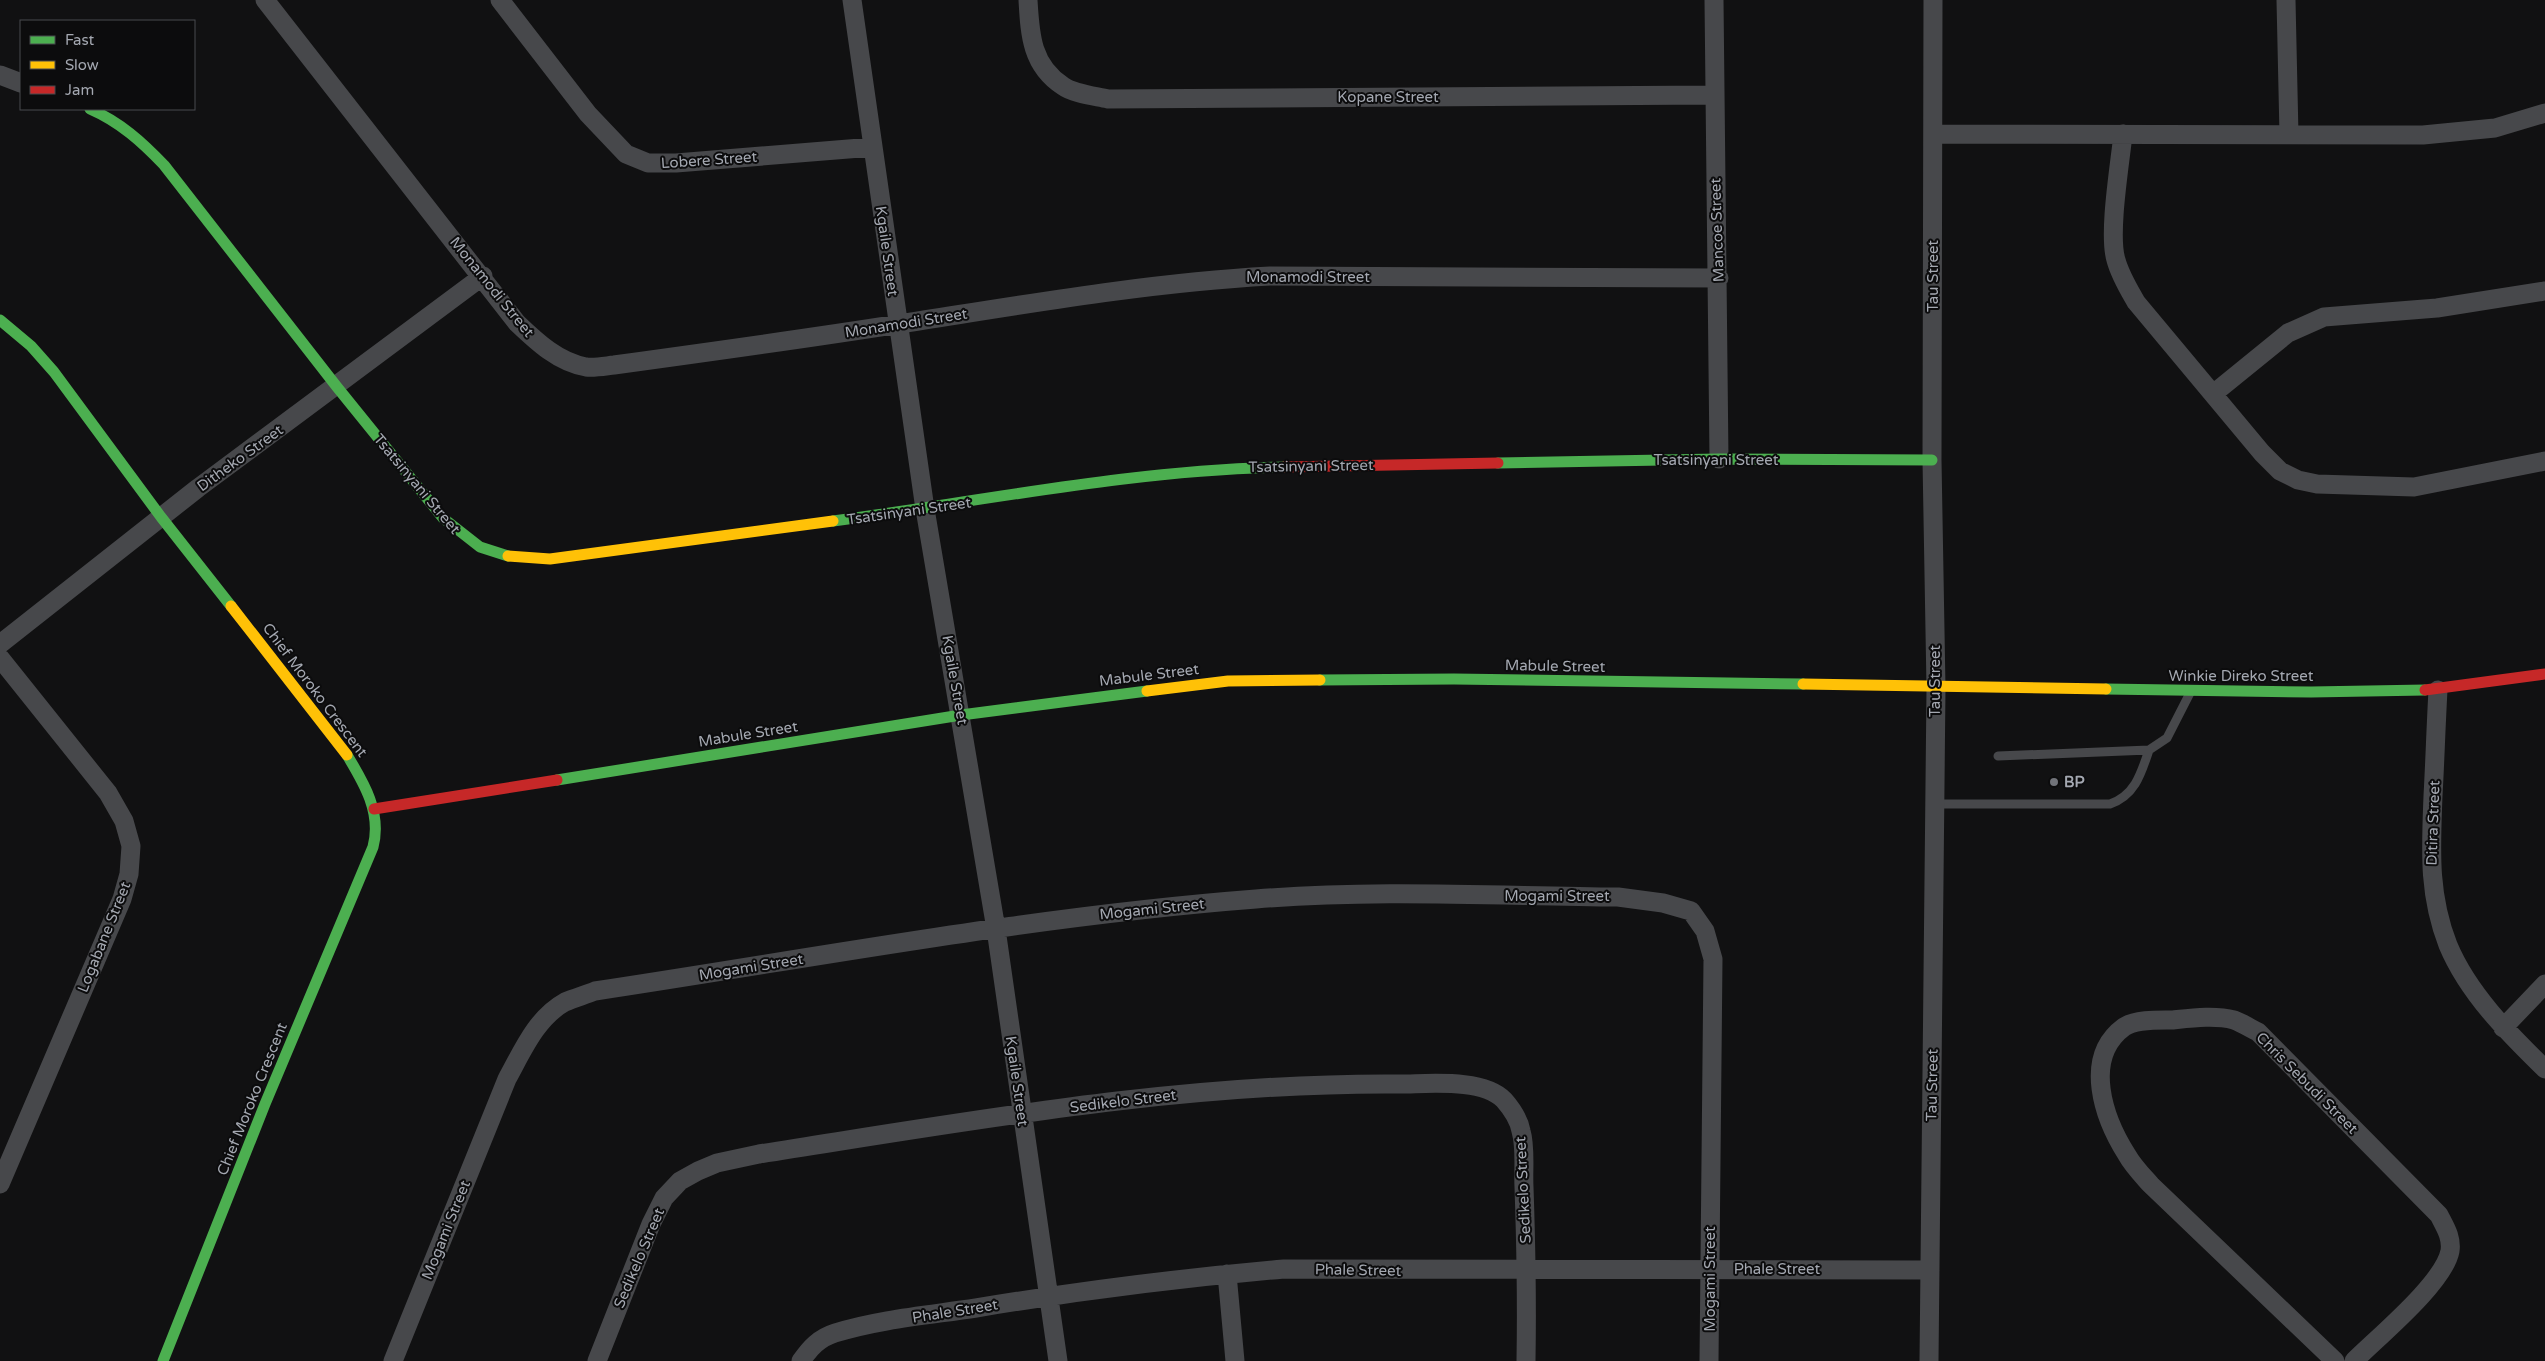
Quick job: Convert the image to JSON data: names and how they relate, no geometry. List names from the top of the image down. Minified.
{"streets":{"street":["Kopane Street","Lobere Street","Mancoe Street","Kgaile Street","Tau Street","Monamodi Street","Ditheko Street","Tsatsinyani Street","Mabule Street","Winkie Direko Street","Chief Moroko Crescent","Ditira Street","Mogami Street","Logabane Street","Chris Sebudi Street","Sedikelo Street","Phale Street"]},"crossings":[["Kopane Street","Mancoe Street"],["Lobere Street","Kgaile Street"],["Mancoe Street","Monamodi Street"],["Mancoe Street","Tsatsinyani Street"],["Kgaile Street","Monamodi Street"],["Kgaile Street","Tsatsinyani Street"],["Kgaile Street","Mabule Street"],["Kgaile Street","Mogami Street"],["Kgaile Street","Sedikelo Street"],["Kgaile Street","Phale Street"],["Tau Street","Tsatsinyani Street"],["Tau Street","Mabule Street"],["Tau Street","Winkie Direko Street"],["Tau Street","Phale Street"],["Monamodi Street","Ditheko Street"],["Ditheko Street","Tsatsinyani Street"],["Ditheko Street","Chief Moroko Crescent"],["Mabule Street","Winkie Direko Street"],["Mabule Street","Chief Moroko Crescent"],["Winkie Direko Street","Ditira Street"],["Mogami Street","Phale Street"],["Sedikelo Street","Phale Street"]],"places":["BP"],"legend":["Fast","Slow","Jam"]}
